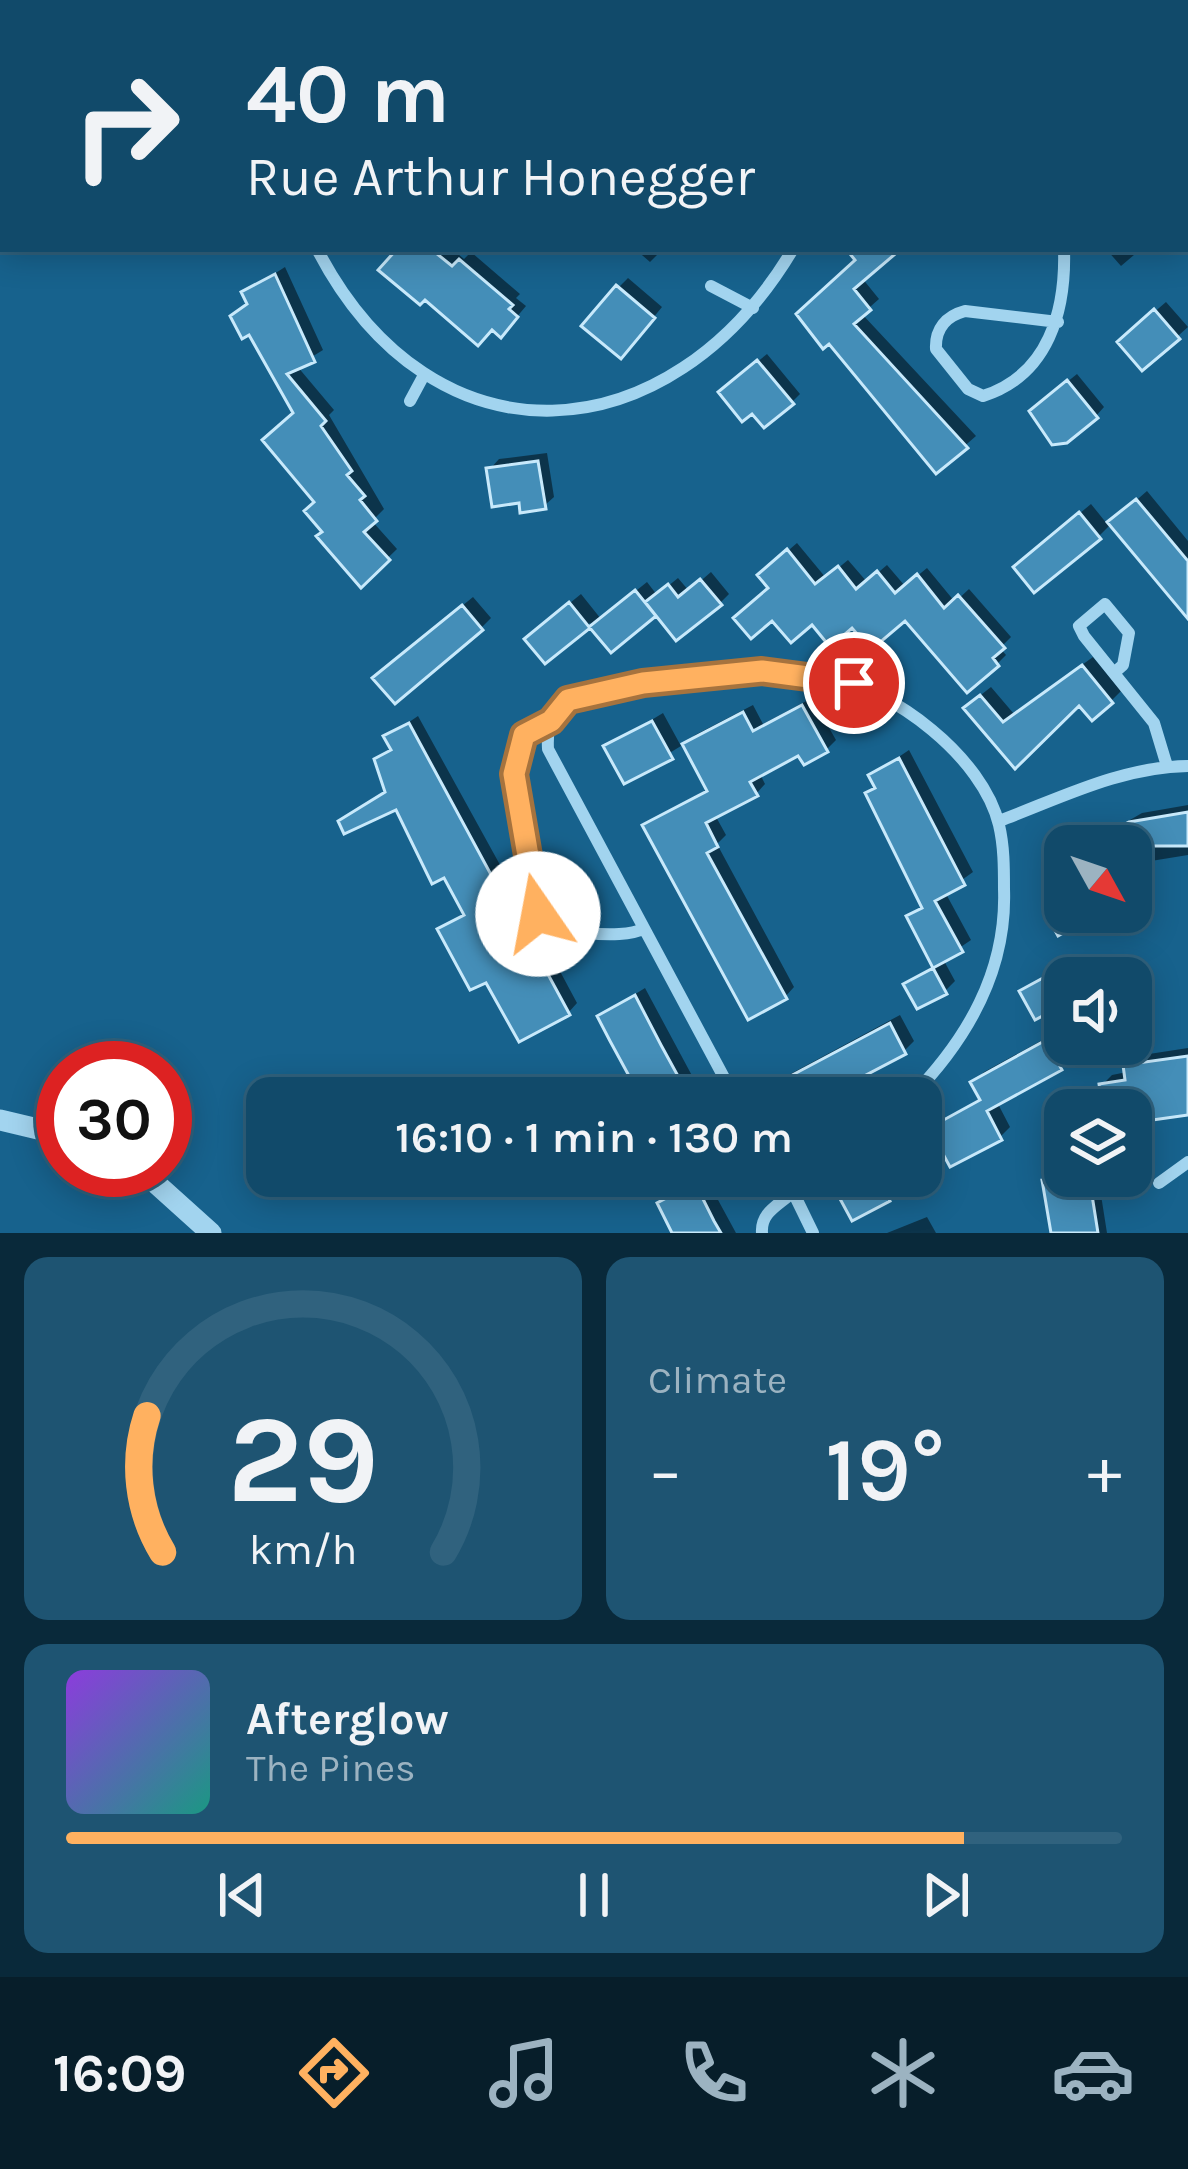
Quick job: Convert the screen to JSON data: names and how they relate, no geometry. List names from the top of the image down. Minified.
{"north":"bottom right","page":{"turn":["40 m","Rue Arthur Honegger"],"limit":"30","trip":"16:10 · 1 min · 130 m","tile":"Climate","heat":["−","19°","+"],"song":["Afterglow","The Pines"],"tabs":"16:09","gauge":["29","km/h"]}}
